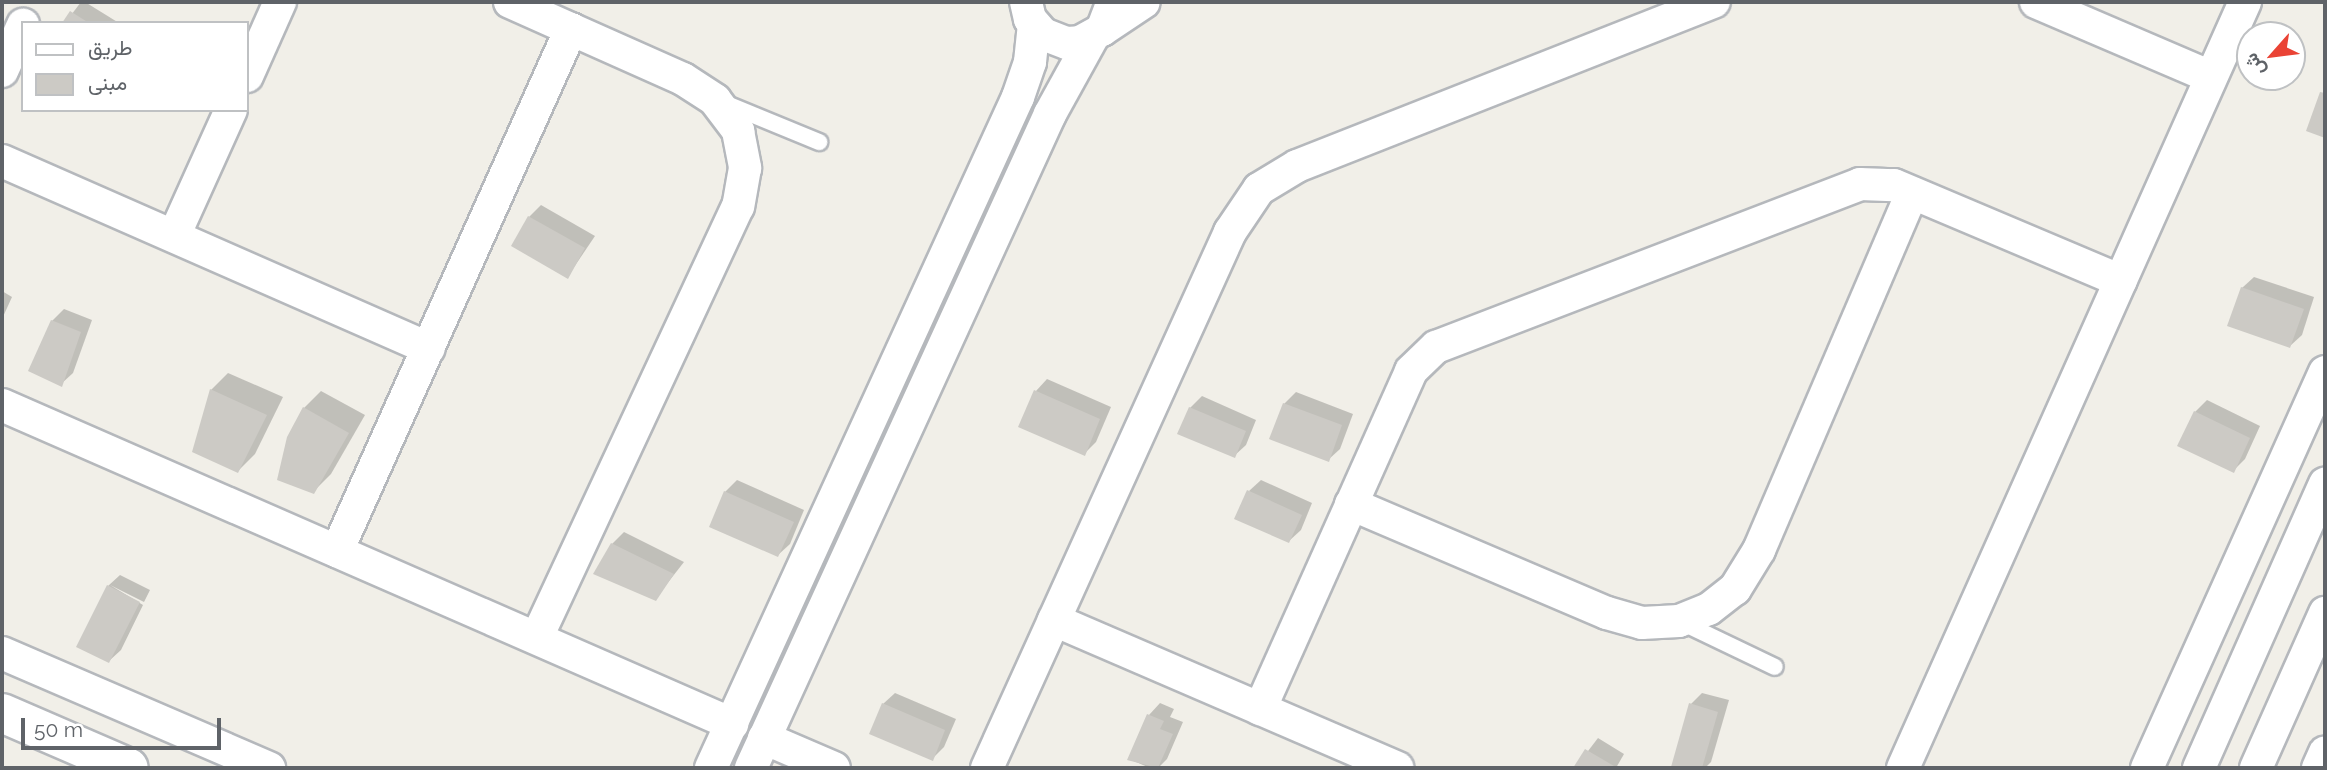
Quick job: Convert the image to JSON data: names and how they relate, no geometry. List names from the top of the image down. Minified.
{"legend":["طريق","مبنى"],"scale_bar":"50 m","north":"bottom left"}
